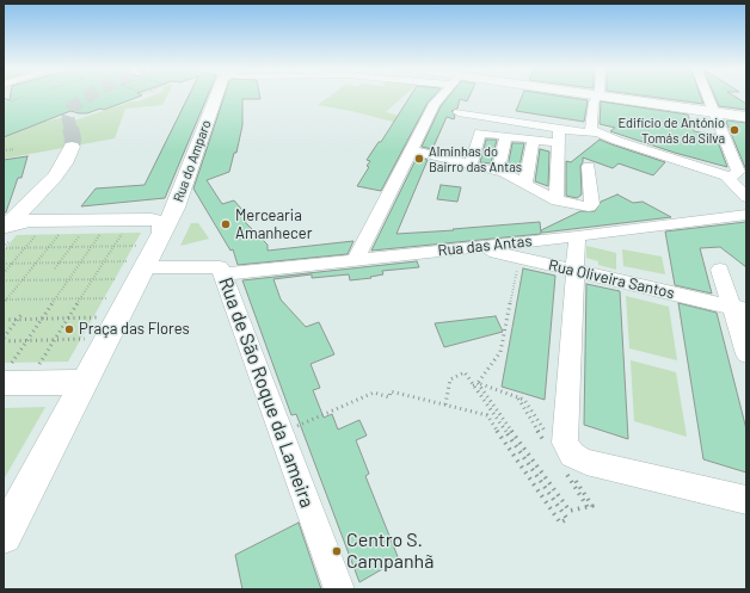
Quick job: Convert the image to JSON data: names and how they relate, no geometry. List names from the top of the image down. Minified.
{"streets":{"main road":["Rua do Amparo"],"street":["Rua das Antas","Rua Oliveira Santos","Rua de São Roque da Lameira"]},"crossings":[["Rua das Antas","Rua Oliveira Santos"],["Rua das Antas","Rua de São Roque da Lameira"]],"places":["Edifício de António Tomás da Silva","Alminhas do Bairro das Antas","Mercearia Amanhecer","Praça das Flores","Centro S. Campanhã"]}
